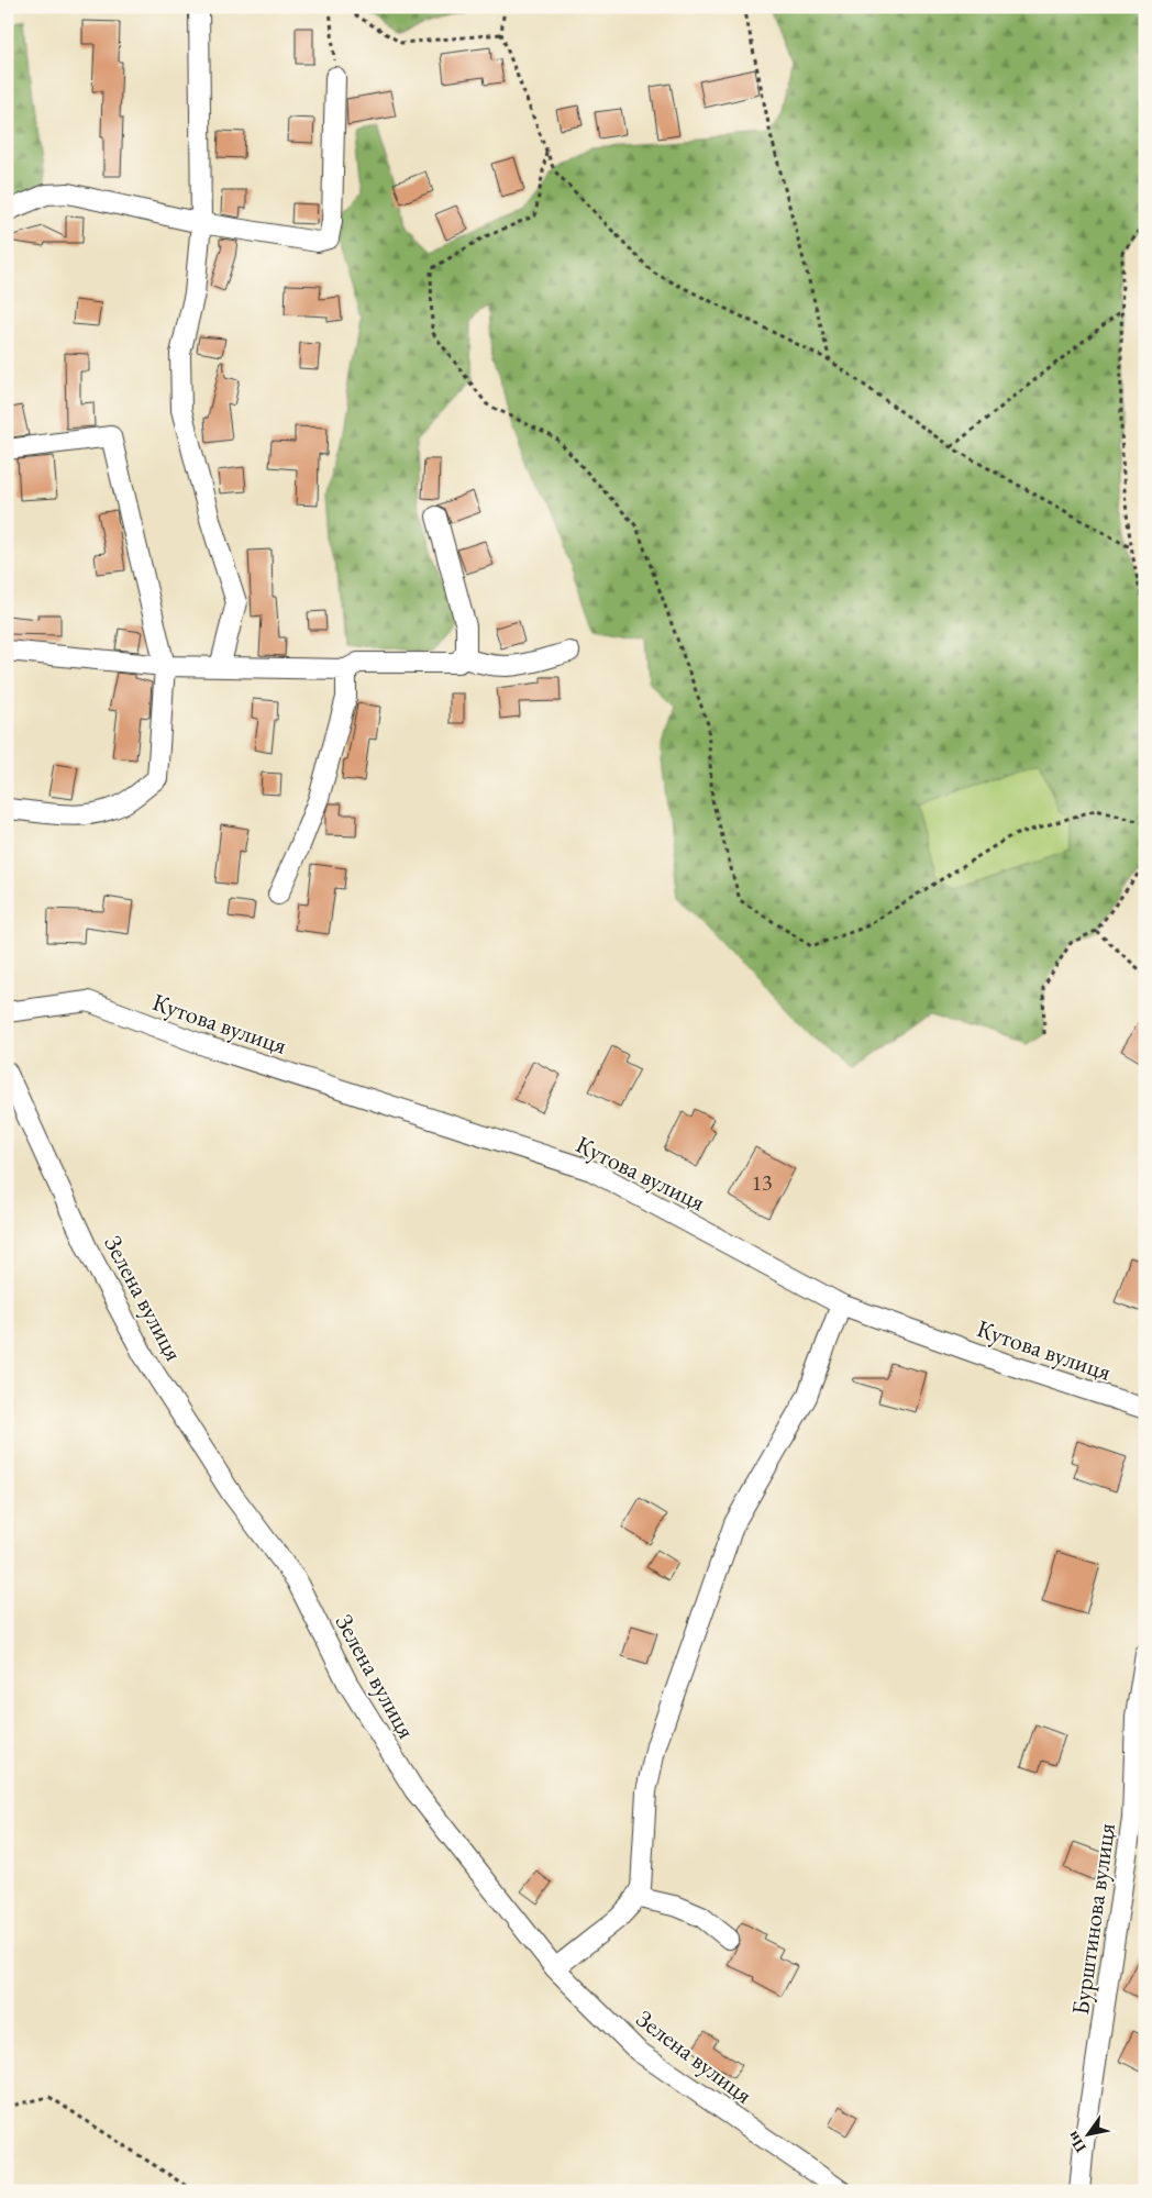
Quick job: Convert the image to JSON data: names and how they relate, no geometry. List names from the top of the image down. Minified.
{"streets":{"street":["Кутова вулиця","Зелена вулиця","Бурштинова вулиця"]},"house_numbers":["13"],"north":"bottom left"}
